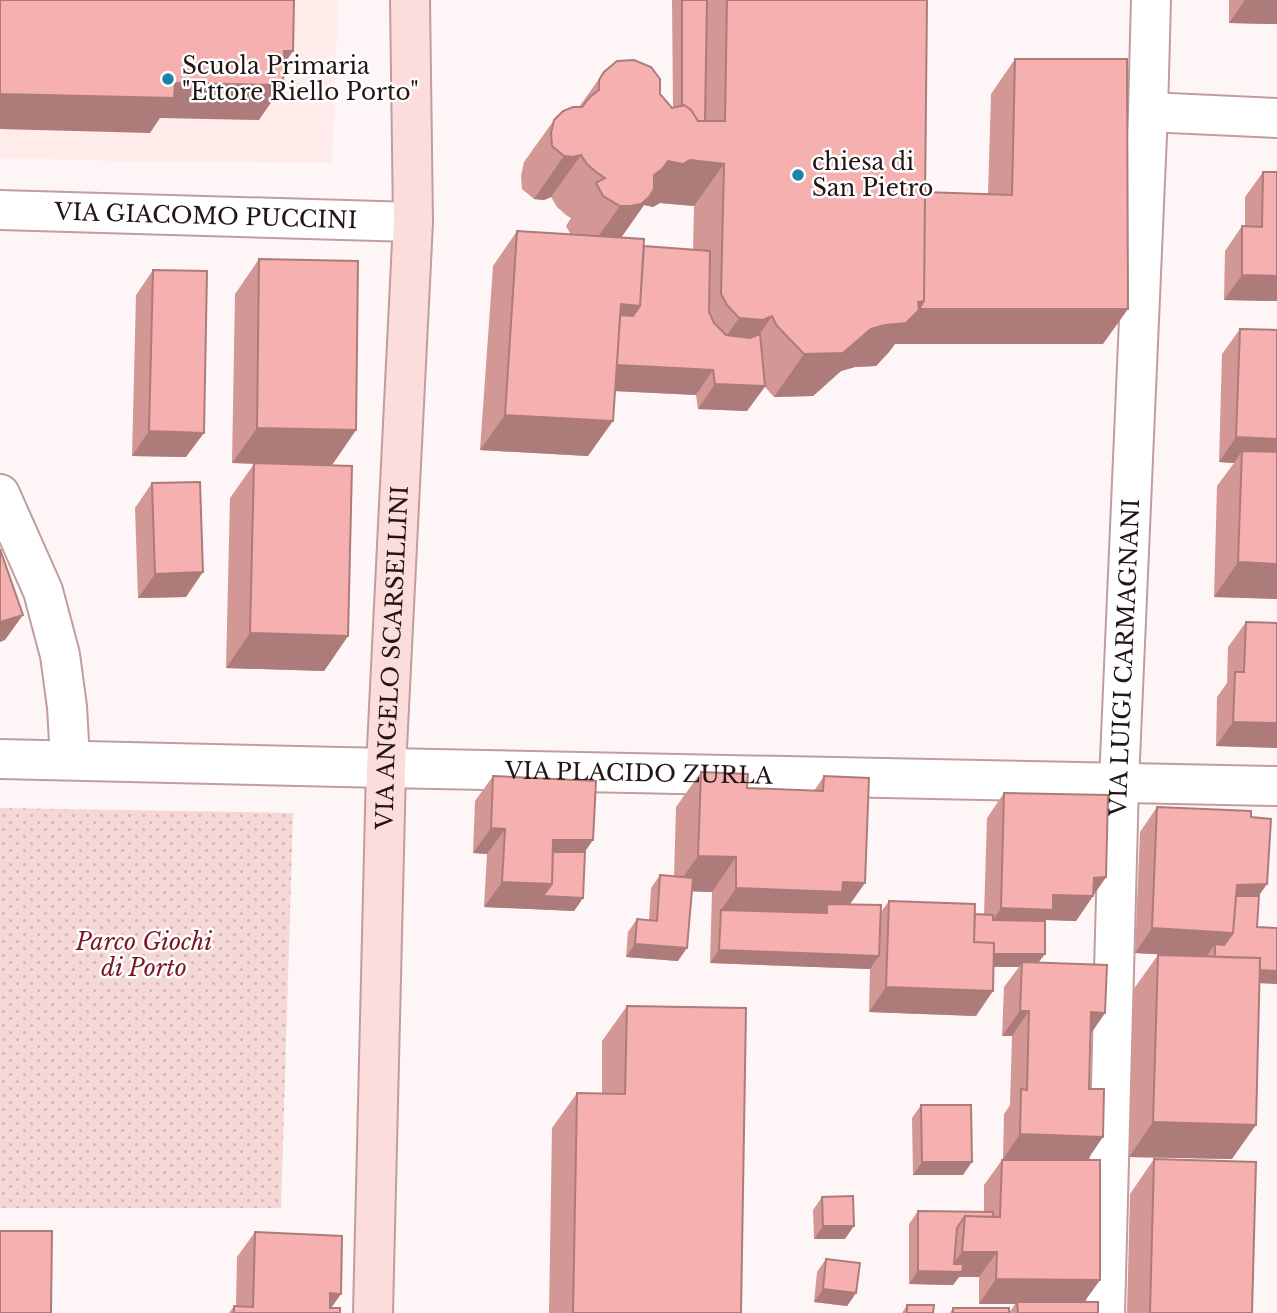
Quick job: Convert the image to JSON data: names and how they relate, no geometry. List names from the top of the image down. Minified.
{"streets":{"street":["VIA GIACOMO PUCCINI","VIA ANGELO SCARSELLINI","VIA LUIGI CARMAGNANI","VIA PLACIDO ZURLA"]},"crossings":[["VIA GIACOMO PUCCINI","VIA ANGELO SCARSELLINI"],["VIA ANGELO SCARSELLINI","VIA PLACIDO ZURLA"],["VIA LUIGI CARMAGNANI","VIA PLACIDO ZURLA"]],"parks":["Parco Giochi di Porto"],"places":["Scuola Primaria \"Ettore Riello Porto\"","chiesa di San Pietro"]}
